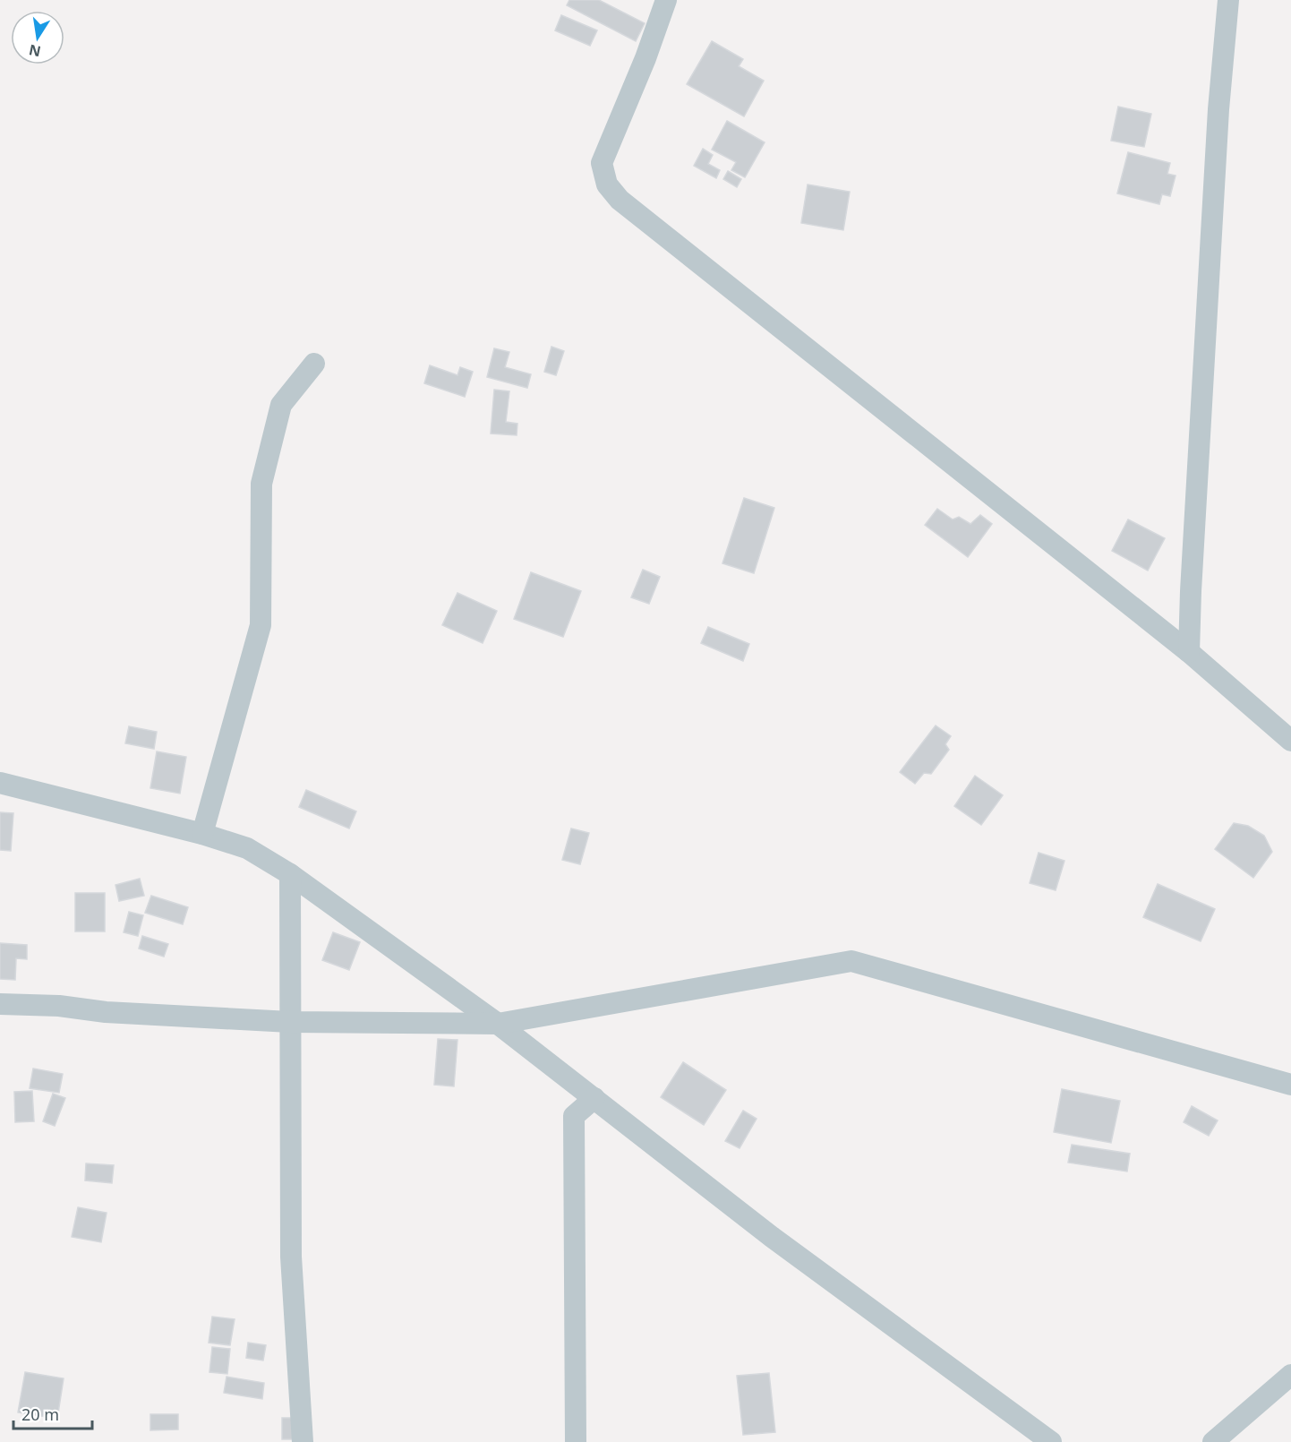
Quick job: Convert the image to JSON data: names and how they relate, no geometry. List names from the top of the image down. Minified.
{"scale_bar":"20 m","north":"bottom"}
